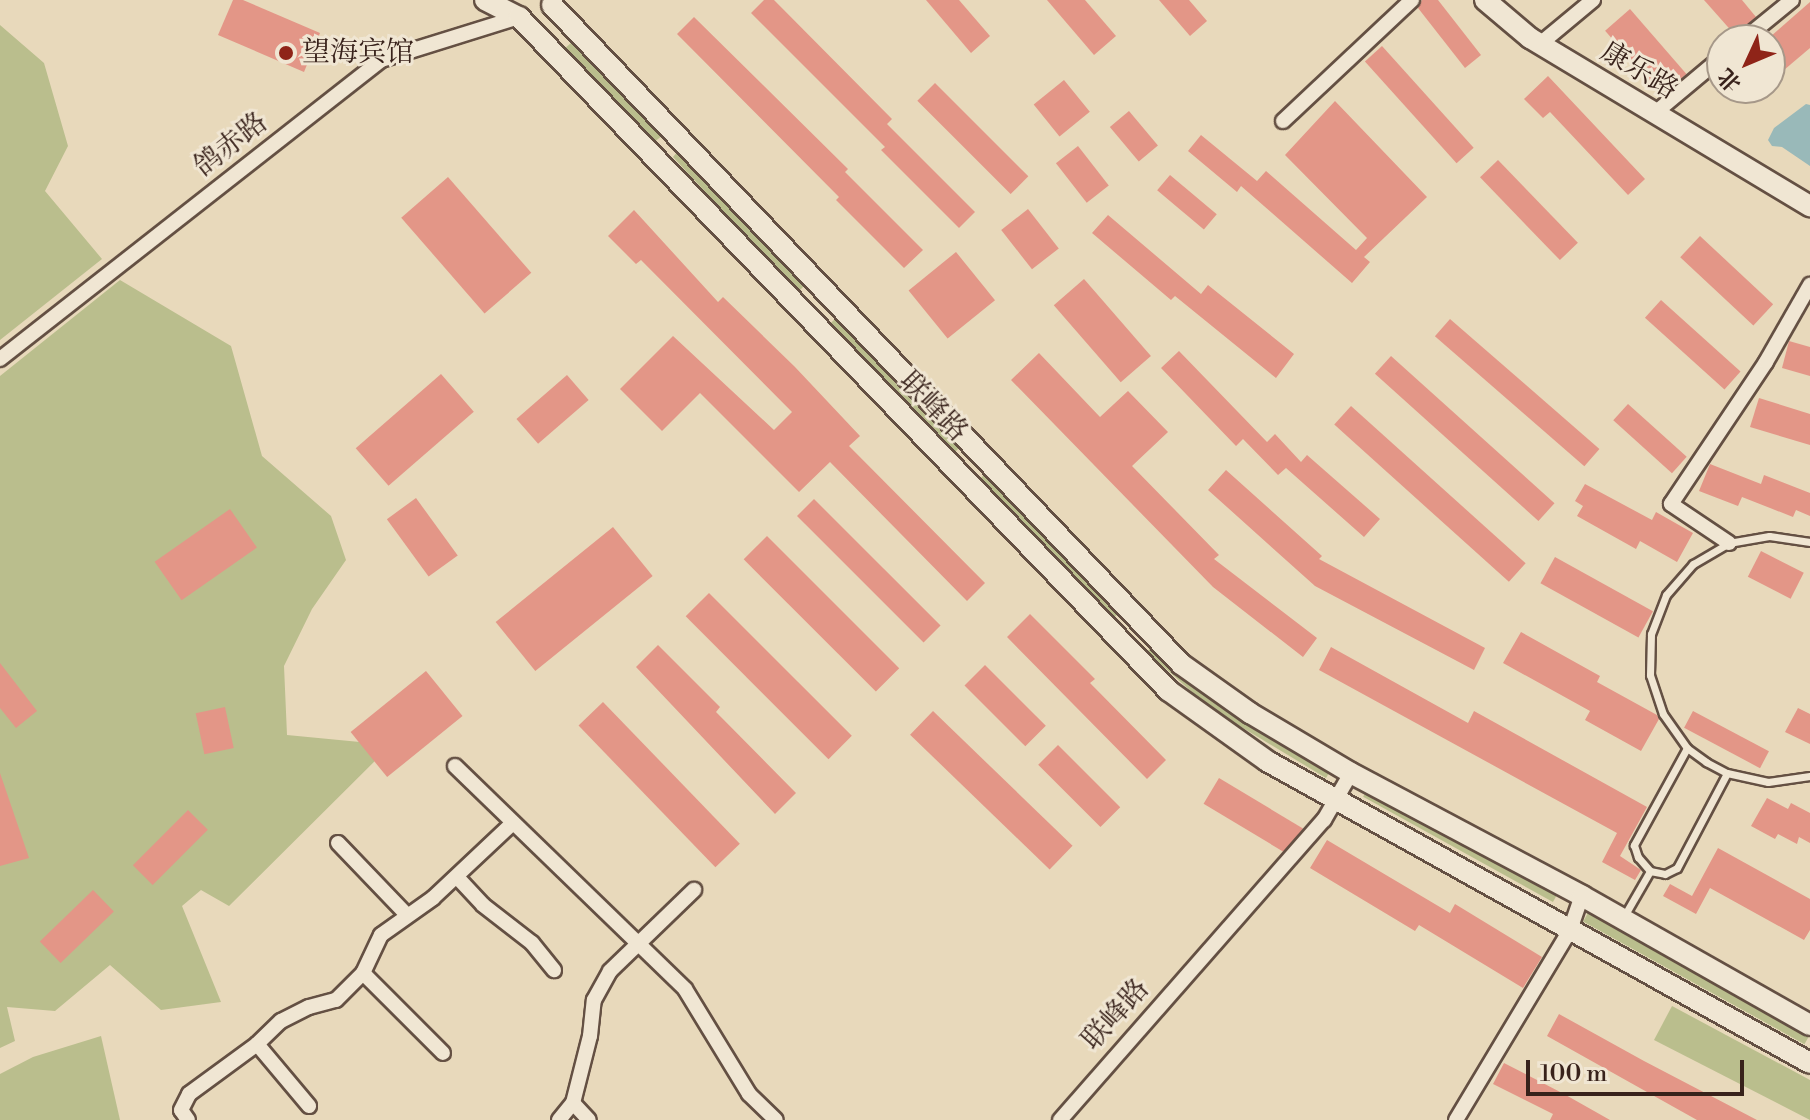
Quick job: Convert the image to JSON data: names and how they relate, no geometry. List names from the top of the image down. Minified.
{"streets":{"main road":["康乐路","联峰路"],"street":["鸽赤路"]},"crossings":[["鸽赤路","联峰路"]],"places":["望海宾馆"],"scale_bar":"100 m","north":"bottom left"}
